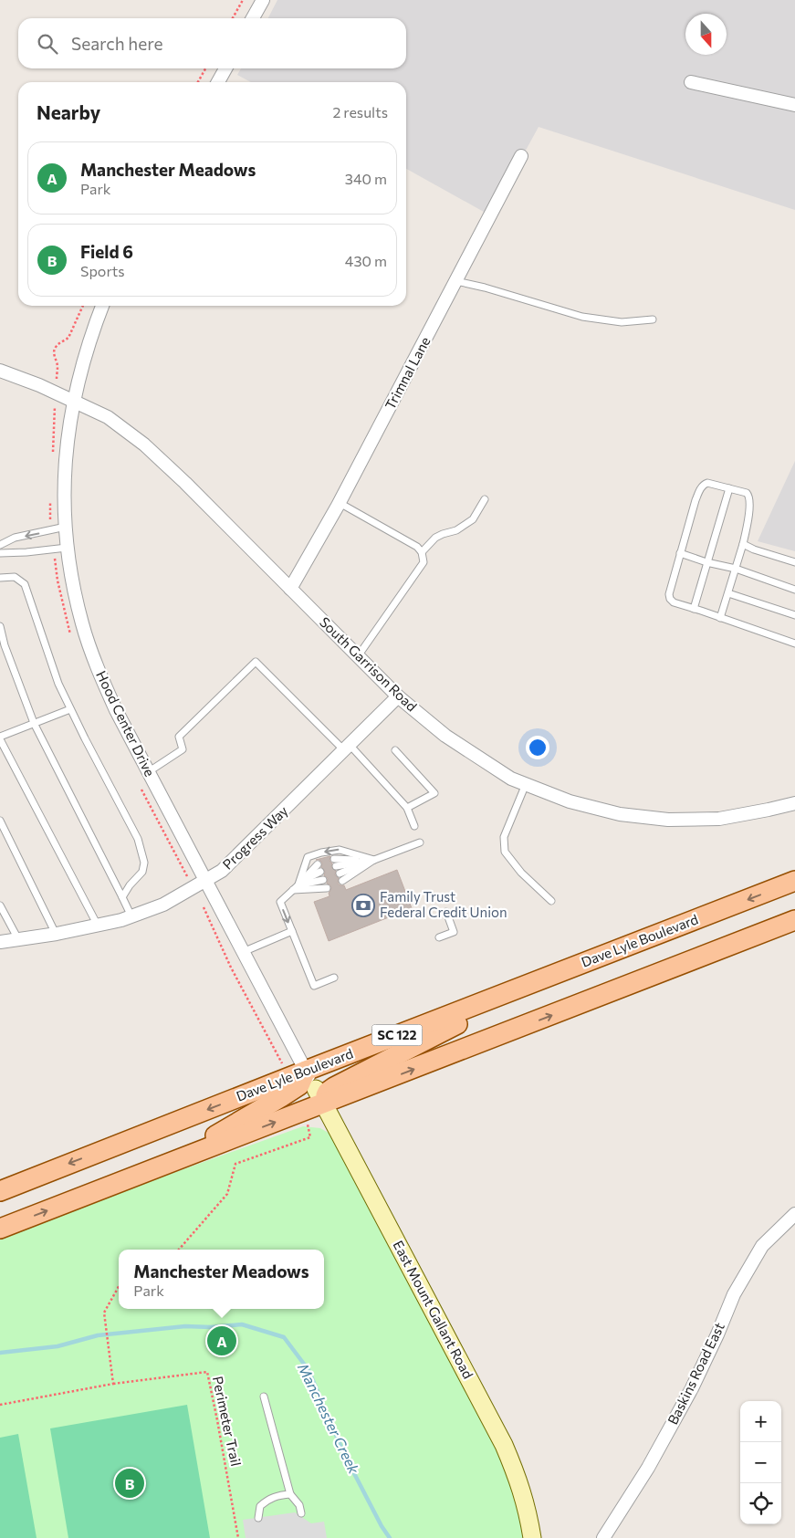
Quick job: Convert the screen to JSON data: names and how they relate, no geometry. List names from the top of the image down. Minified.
{"streets":{"main road":["Dave Lyle Boulevard","SC 122"],"street":["Trimnal Lane","South Garrison Road","Hood Center Drive","Progress Way","East Mount Gallant Road","Baskins Road East"],"path":["Perimeter Trail"]},"crossings":[["Trimnal Lane","South Garrison Road"],["South Garrison Road","Hood Center Drive"],["South Garrison Road","Progress Way"],["Hood Center Drive","Progress Way"],["Hood Center Drive","Dave Lyle Boulevard"],["Hood Center Drive","SC 122"],["Hood Center Drive","East Mount Gallant Road"],["SC 122","East Mount Gallant Road"]],"water":["Manchester Creek"],"places":{"bank":["Family Trust Federal Credit Union"]},"north":"bottom","page":{"search":"Search here","heading":["Nearby","2 results"],"list":[{"mark":"A","name":"Manchester Meadows","note":"Park","value":"340 m"},{"mark":"B","name":"Field 6","note":"Sports","value":"430 m"}],"popup":["Manchester Meadows","Park"],"pins":["A","B"],"map_buttons":["+","−"]}}
